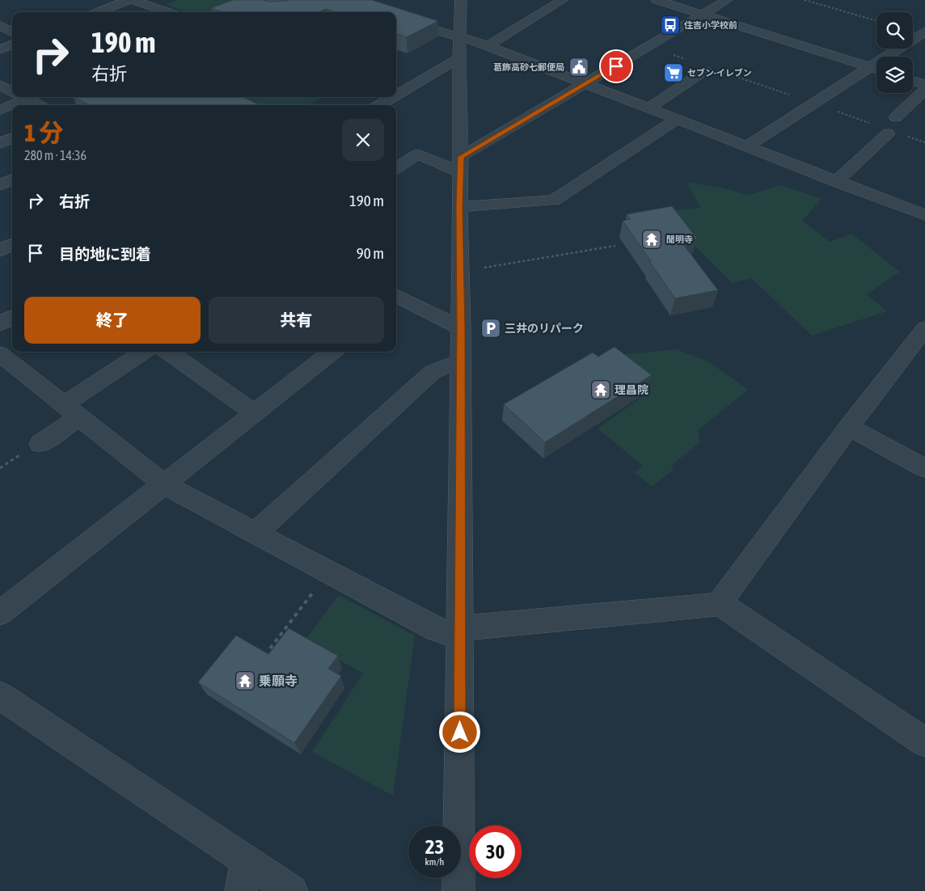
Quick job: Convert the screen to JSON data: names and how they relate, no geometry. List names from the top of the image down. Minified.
{"places":{"bus stop":["住吉小学校前"],"public building":["葛飾高砂七郵便局"],"supermarket":["セブン-イレブン"],"temple":["聞明寺","理昌院","乗願寺"],"parking":["三井のリパーク"]},"page":{"turn":["190 m","右折"],"heading":["1 分","280 m · 14:36"],"list":[{"name":"右折","value":"190 m"},{"name":"目的地に到着","value":"90 m"}],"buttons":["終了","共有"],"speed":"23 km/h","limit":"30"}}
